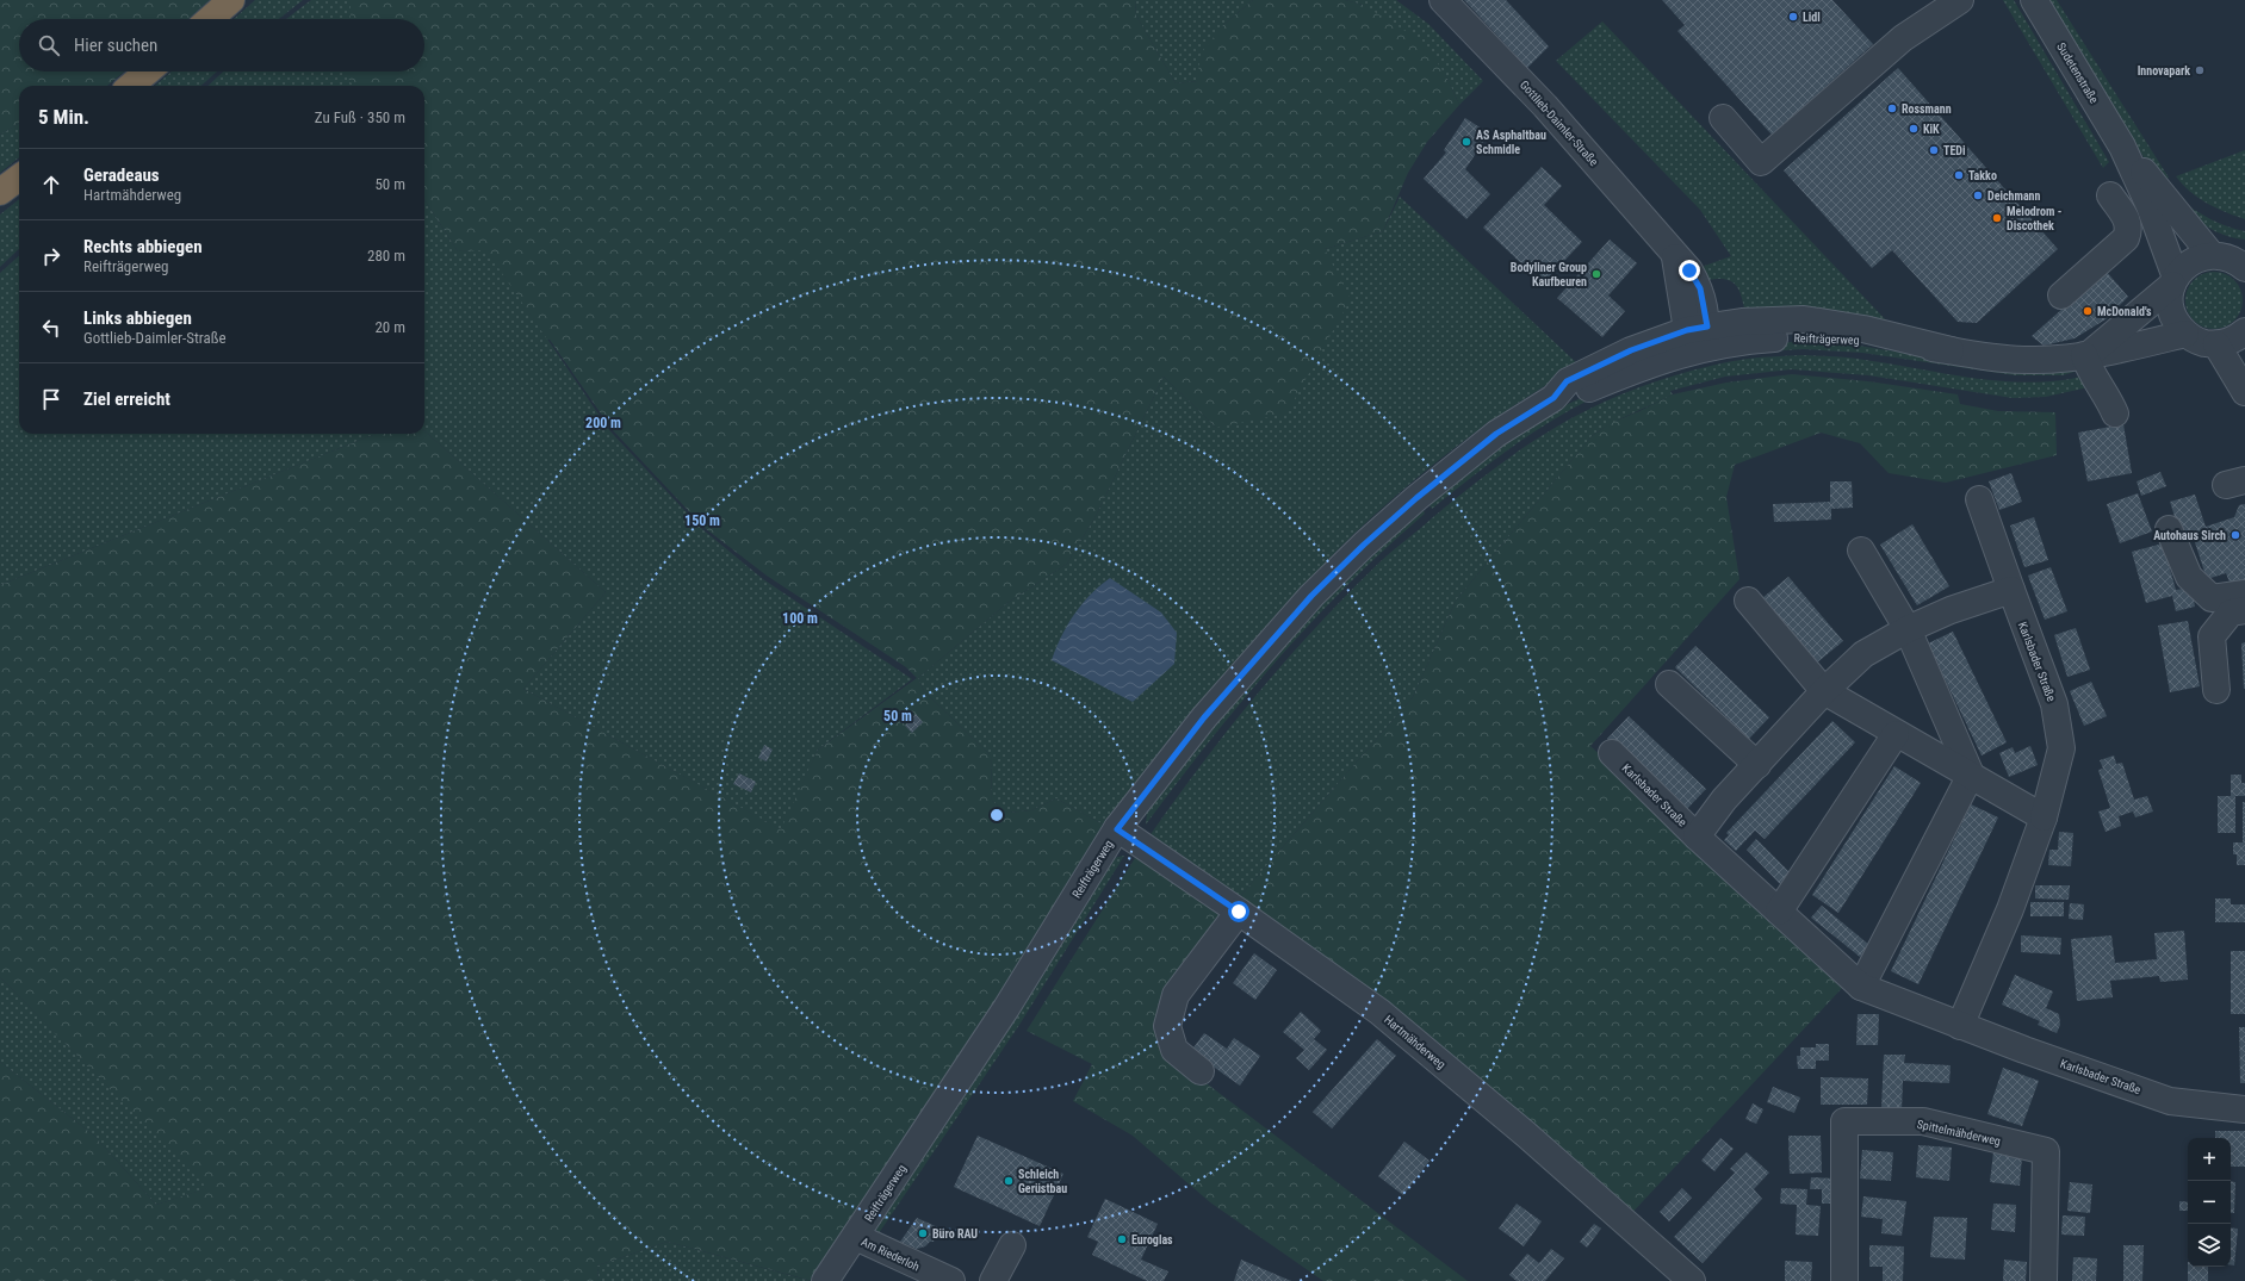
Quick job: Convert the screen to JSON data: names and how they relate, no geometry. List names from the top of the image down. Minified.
{"streets":{"street":["Sudetenstraße","Gottlieb-Daimler-Straße","Reifträgerweg","Karlsbader Straße","Hartmähderweg","Spittelmähderweg","Am Riederloh"]},"crossings":[["Gottlieb-Daimler-Straße","Reifträgerweg"],["Reifträgerweg","Hartmähderweg"],["Reifträgerweg","Am Riederloh"]],"places":["Lidl","Innovapark","Rossmann","KiK","AS Asphaltbau Schmidle","TEDi","Takko","Deichmann","Melodrom - Discothek","Bodyliner Group Kaufbeuren","McDonald's","Autohaus Sirch","Schleich Gerüstbau","Büro RAU","Euroglas"],"page":{"search":"Hier suchen","heading":["5 Min.","Zu Fuß · 350 m"],"list":[["Geradeaus","Hartmähderweg","50 m"],["Rechts abbiegen","Reifträgerweg","280 m"],["Links abbiegen","Gottlieb-Daimler-Straße","20 m"],"Ziel erreicht"],"map_buttons":["+","−"]},"rings":["200 m","150 m","100 m","50 m"]}
